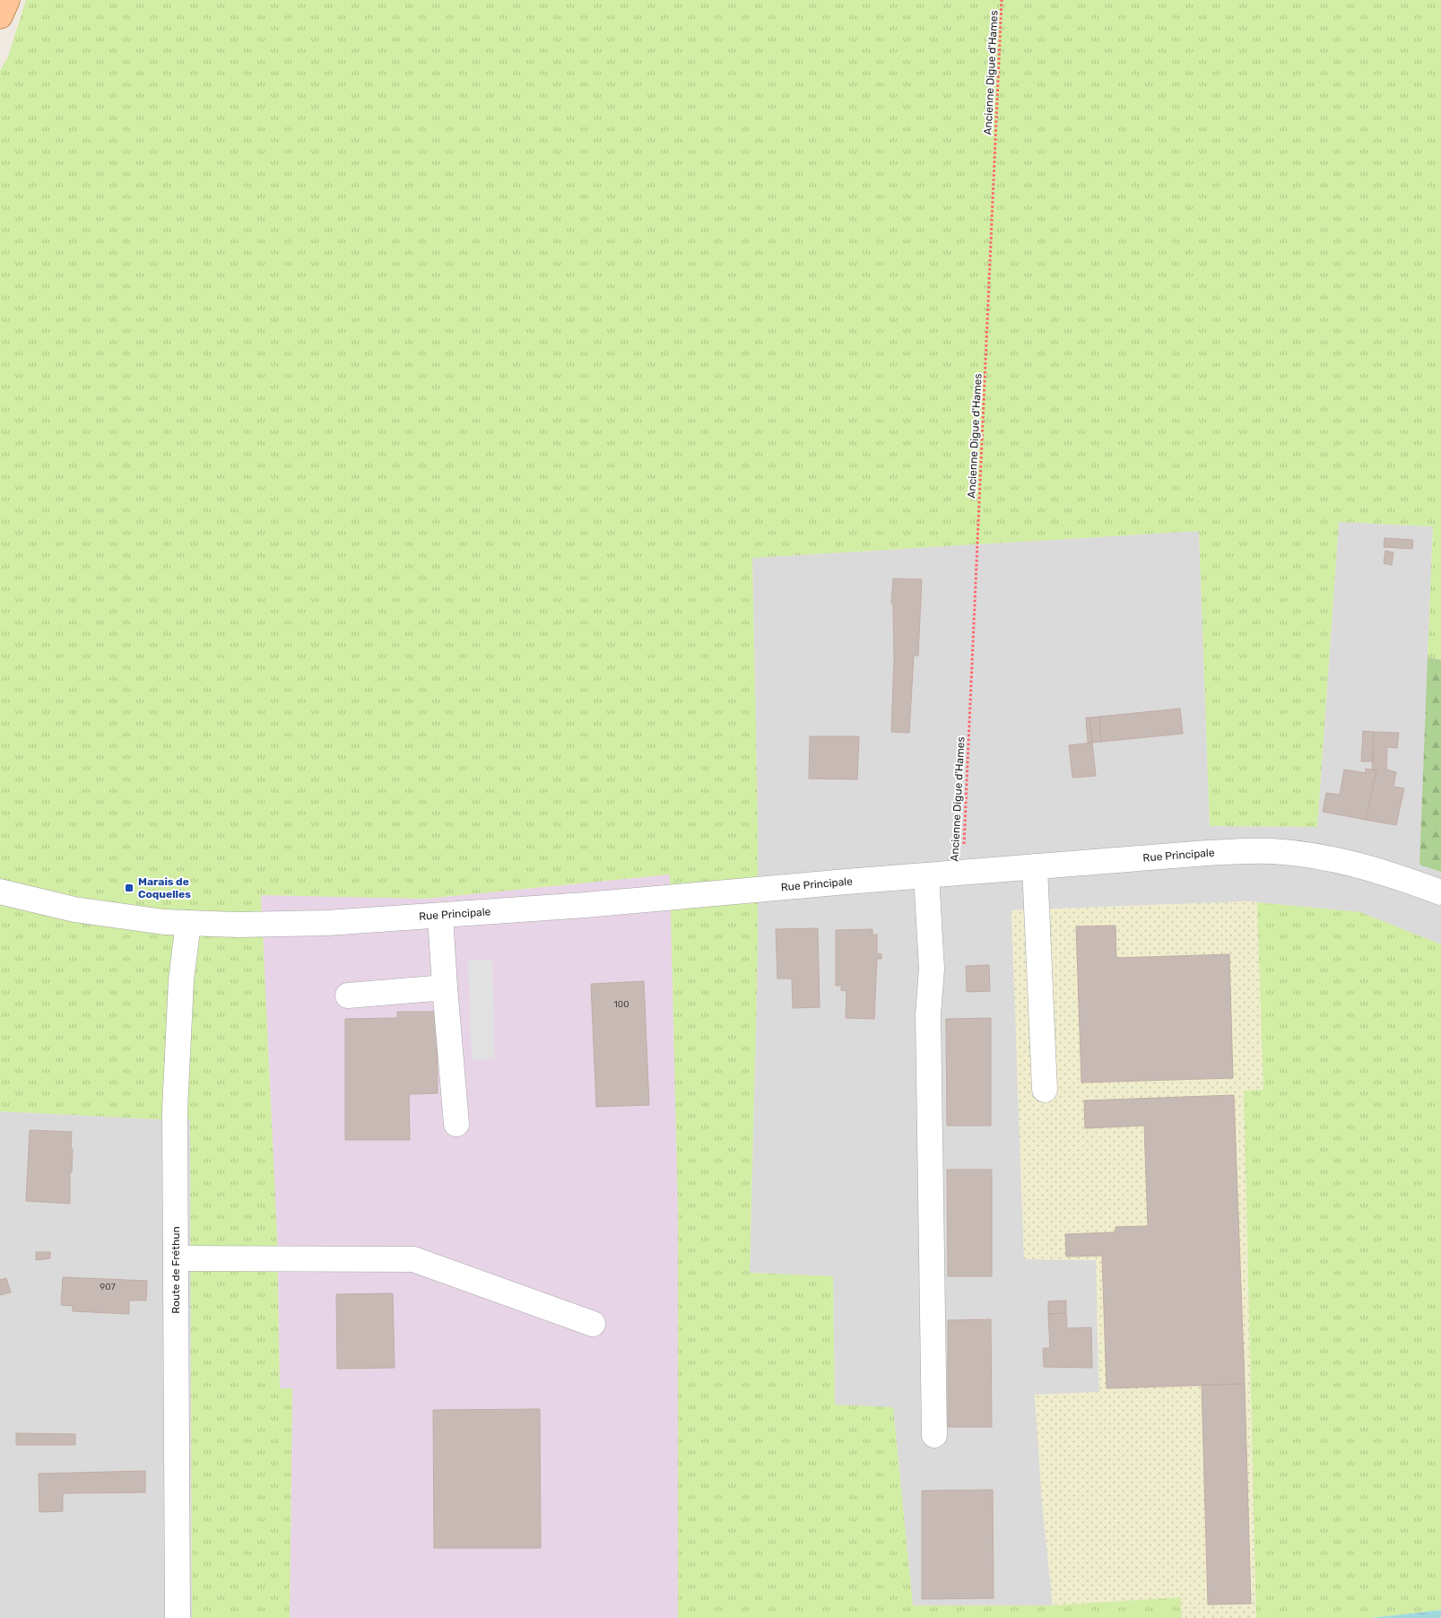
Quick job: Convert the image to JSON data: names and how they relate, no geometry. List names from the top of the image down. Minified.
{"streets":{"street":["Rue Principale","Route de Fréthun"],"path":["Ancienne Digue d'Hames"]},"crossings":[["Ancienne Digue d'Hames","Rue Principale"],["Rue Principale","Route de Fréthun"]],"places":{"transit":["Marais de Coquelles"]},"house_numbers":["100","907"]}
